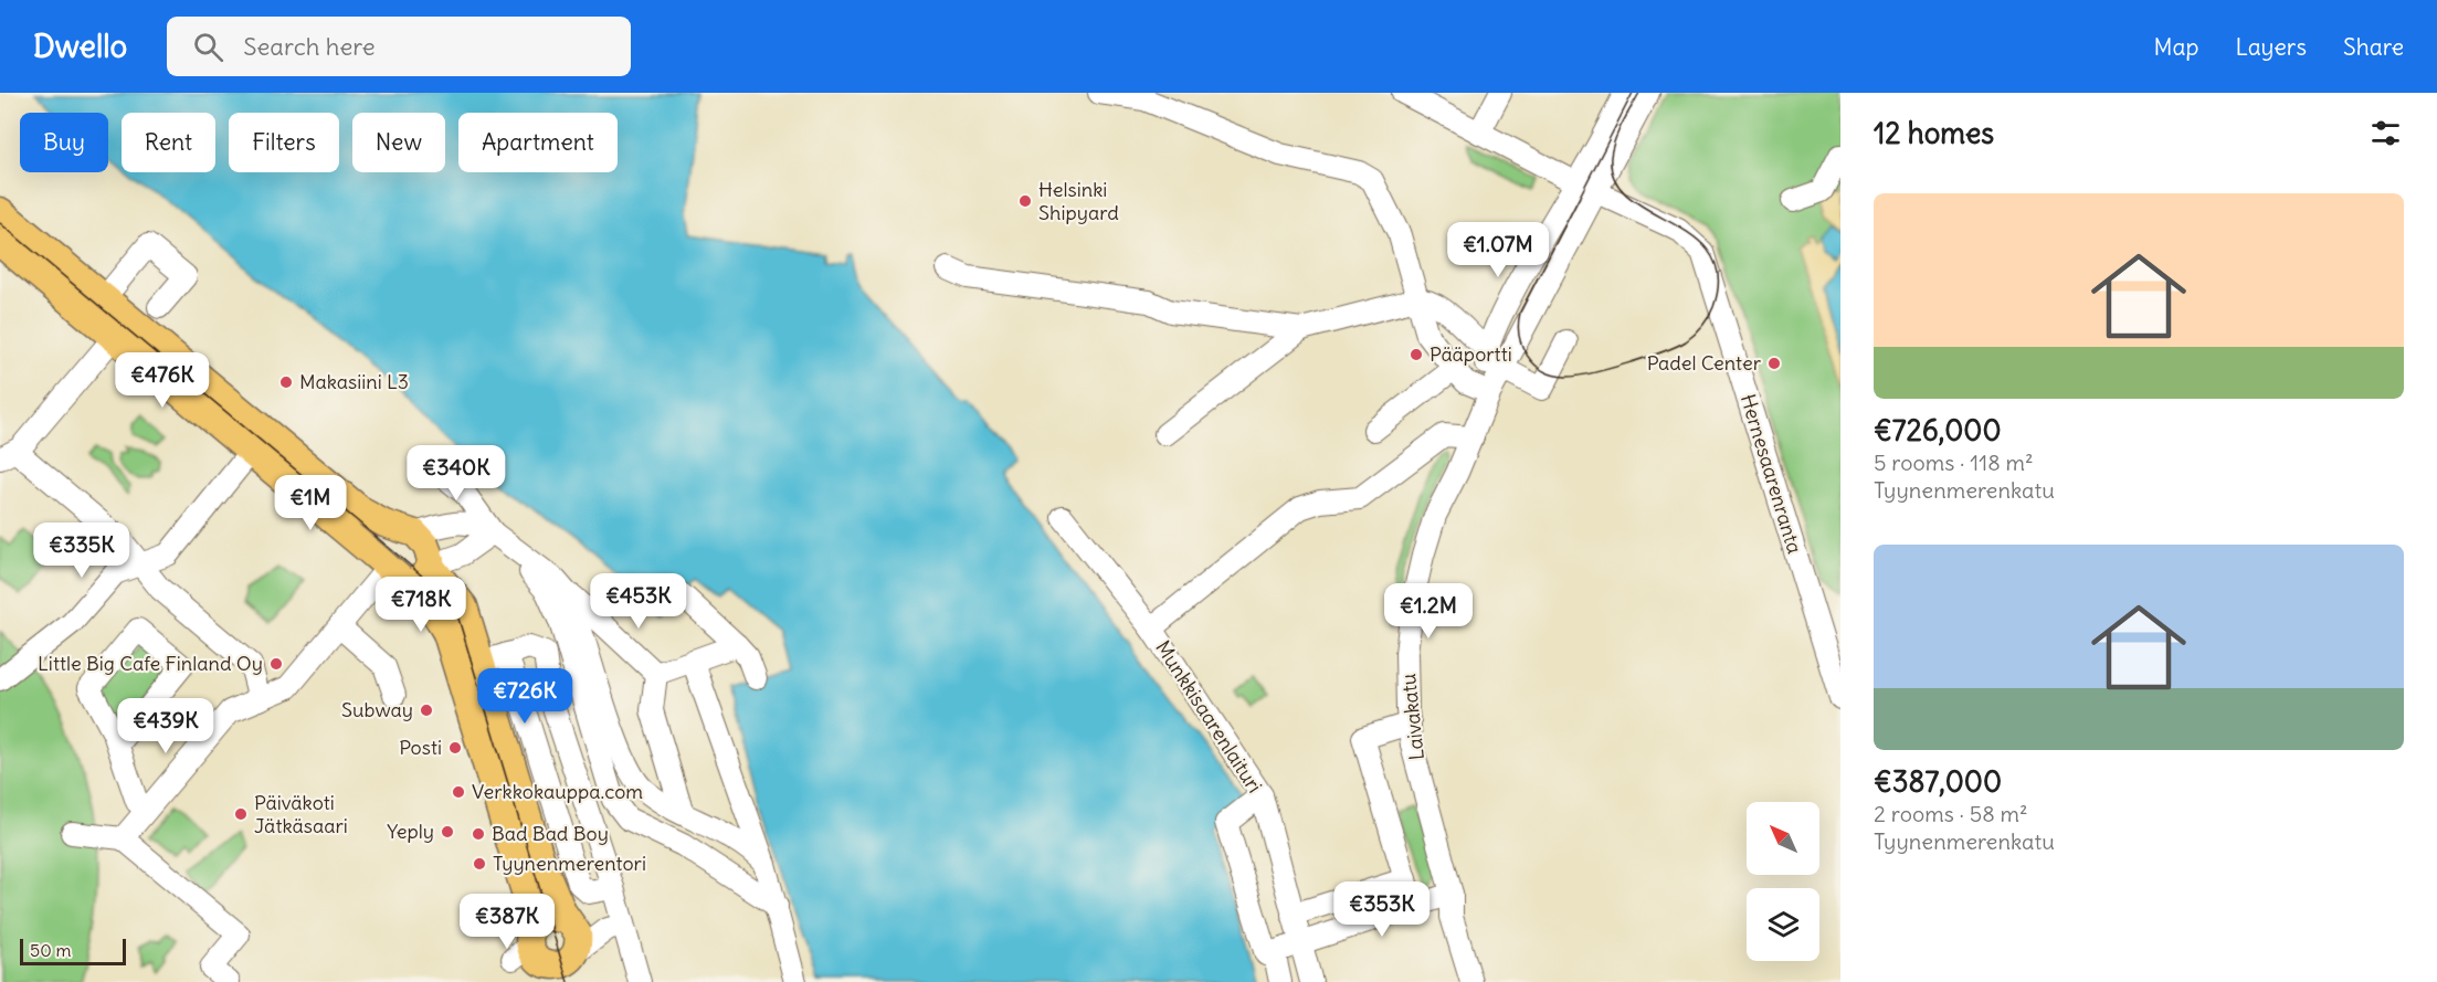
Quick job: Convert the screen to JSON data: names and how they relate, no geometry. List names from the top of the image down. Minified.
{"streets":{"street":["Hernesaarenranta","Munkkisaarenlaituri","Laivakatu"]},"crossings":[["Hernesaarenranta","Laivakatu"]],"places":["Helsinki Shipyard","Pääportti","Padel Center","Makasiini L3","Little Big Cafe Finland Oy","Subway","Posti","Verkkokauppa.com","Päiväkoti Jätkäsaari","Yeply","Bad Bad Boy","Tyynenmerentori"],"scale_bar":"50 m","north":"top left","page":{"header":"Dwello","search":"Search here","nav":["Map","Layers","Share"],"heading":"12 homes","chip":["Buy","Rent","Filters","New","Apartment"],"list":[{"name":"€726,000","note":"5 rooms · 118 m² · Tyynenmerenkatu"},{"name":"€387,000","note":"2 rooms · 58 m² · Tyynenmerenkatu"}],"price":["€1.07M","€476K","€340K","€1M","€335K","€453K","€718K","€1.2M","€726K","€439K","€353K","€387K"],"scale":"50 m"}}
